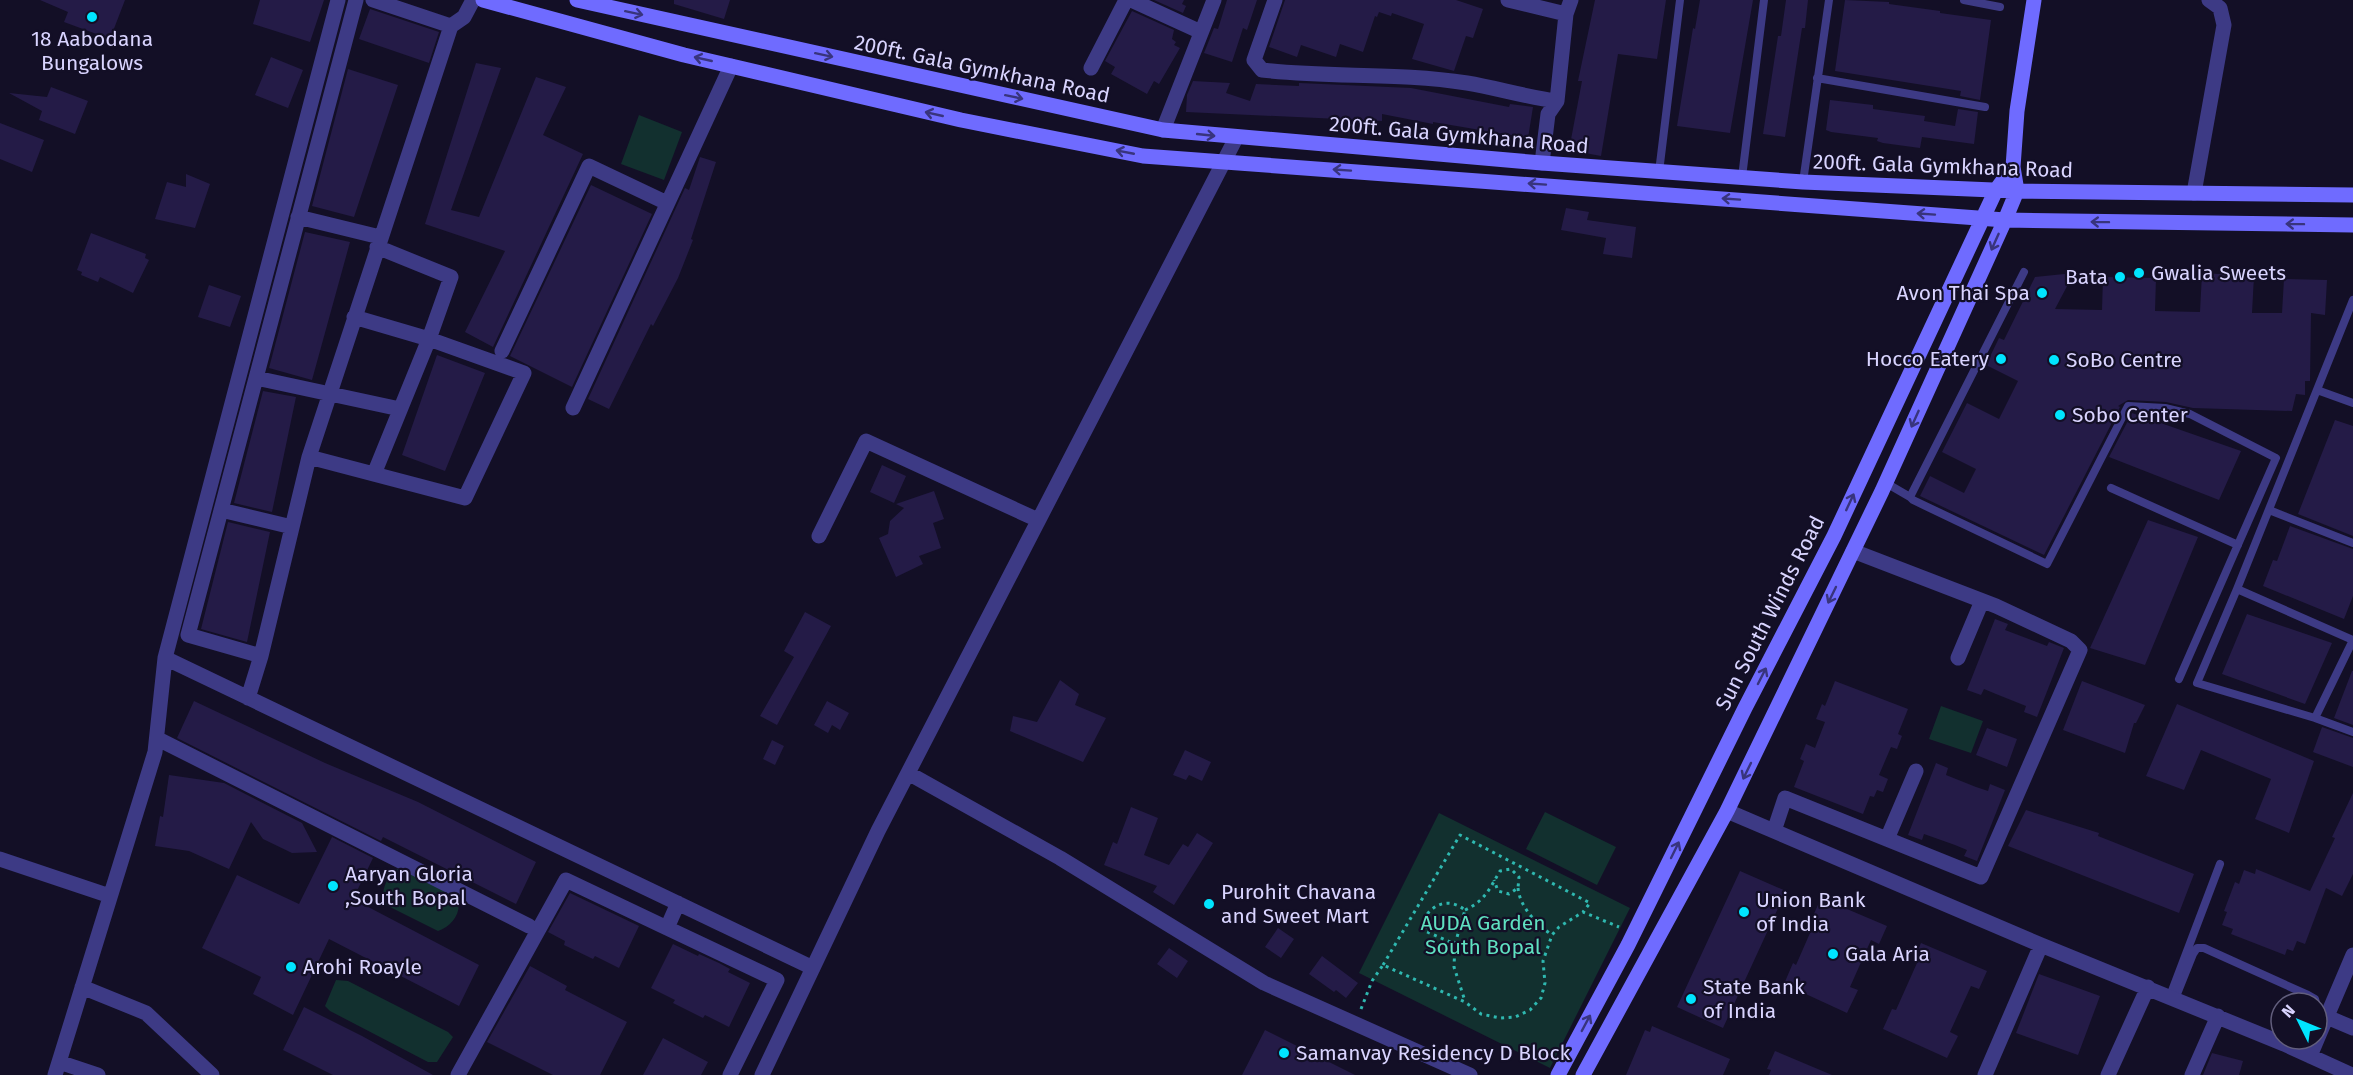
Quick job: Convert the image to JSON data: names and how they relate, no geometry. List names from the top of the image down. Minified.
{"streets":{"street":["200ft. Gala Gymkhana Road","Sun South Winds Road"]},"crossings":[["200ft. Gala Gymkhana Road","Sun South Winds Road"]],"parks":["AUDA Garden South Bopal"],"places":["18 Aabodana Bungalows","Gwalia Sweets","Bata","Avon Thai Spa","Hocco Eatery","SoBo Centre","Sobo Center","Aaryan Gloria ,South Bopal","Purohit Chavana and Sweet Mart","Union Bank of India","Gala Aria","Arohi Roayle","State Bank of India","Samanvay Residency D Block"],"north":"top left"}
